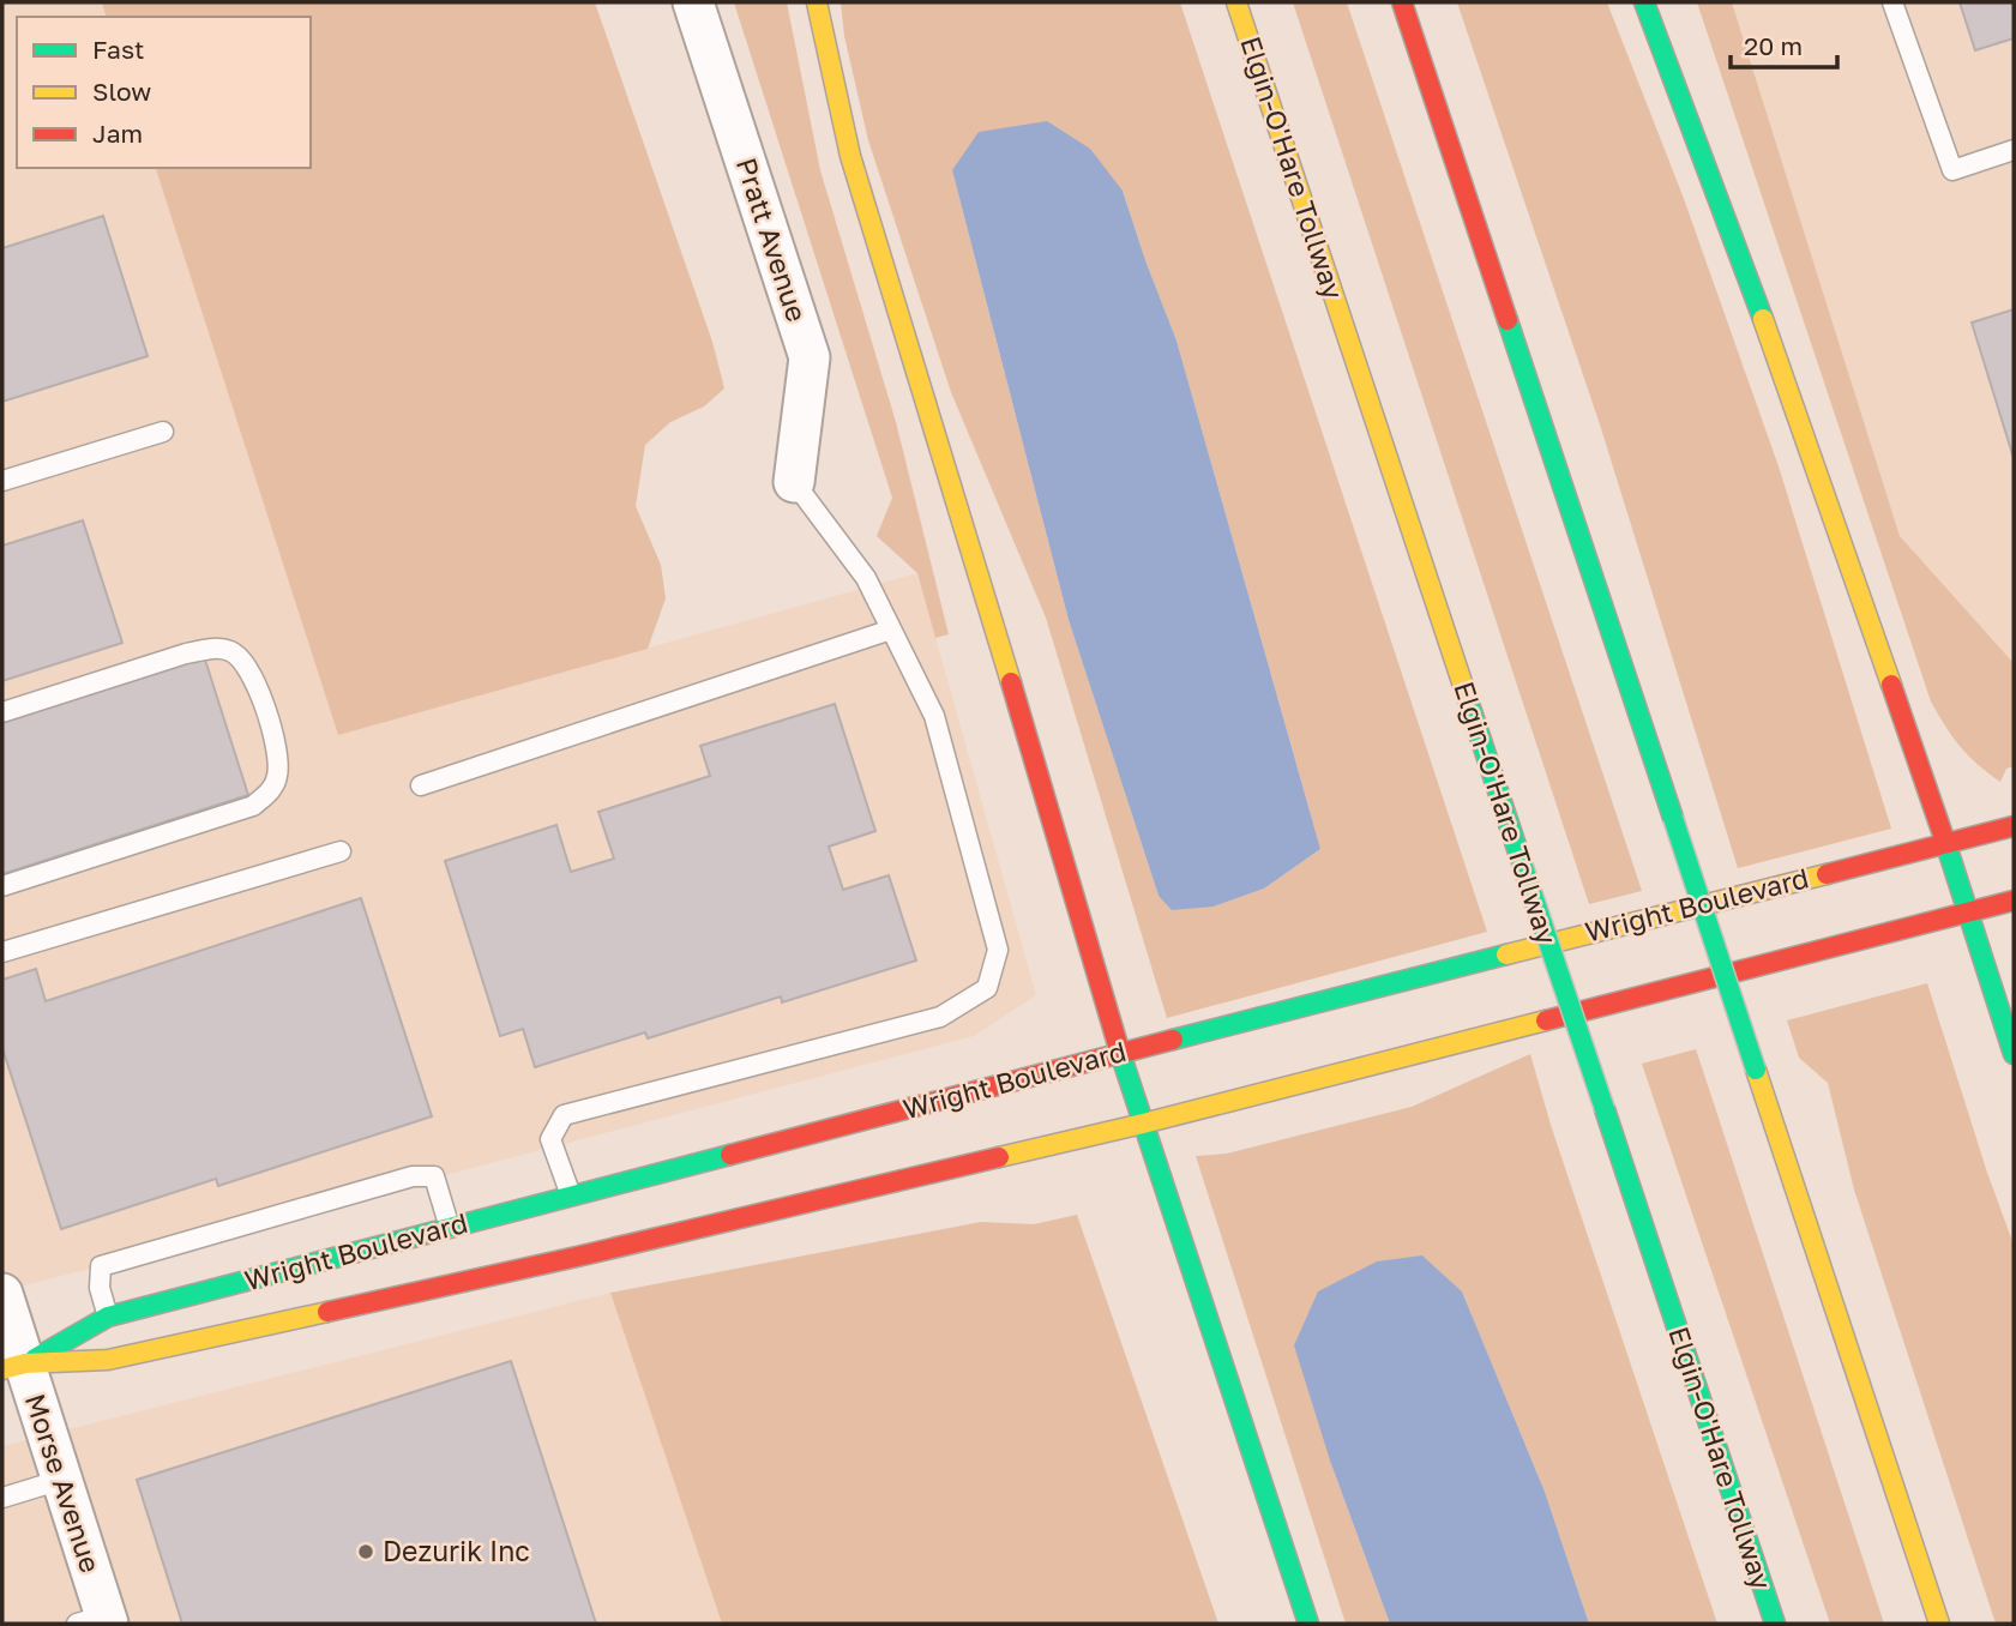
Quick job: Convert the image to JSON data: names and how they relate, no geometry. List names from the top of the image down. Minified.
{"streets":{"main road":["Elgin-O'Hare Tollway","Wright Boulevard"],"street":["Pratt Avenue","Morse Avenue"]},"crossings":[["Wright Boulevard","Morse Avenue"]],"places":["Dezurik Inc"],"legend":["Fast","Slow","Jam"],"scale_bar":"20 m"}
